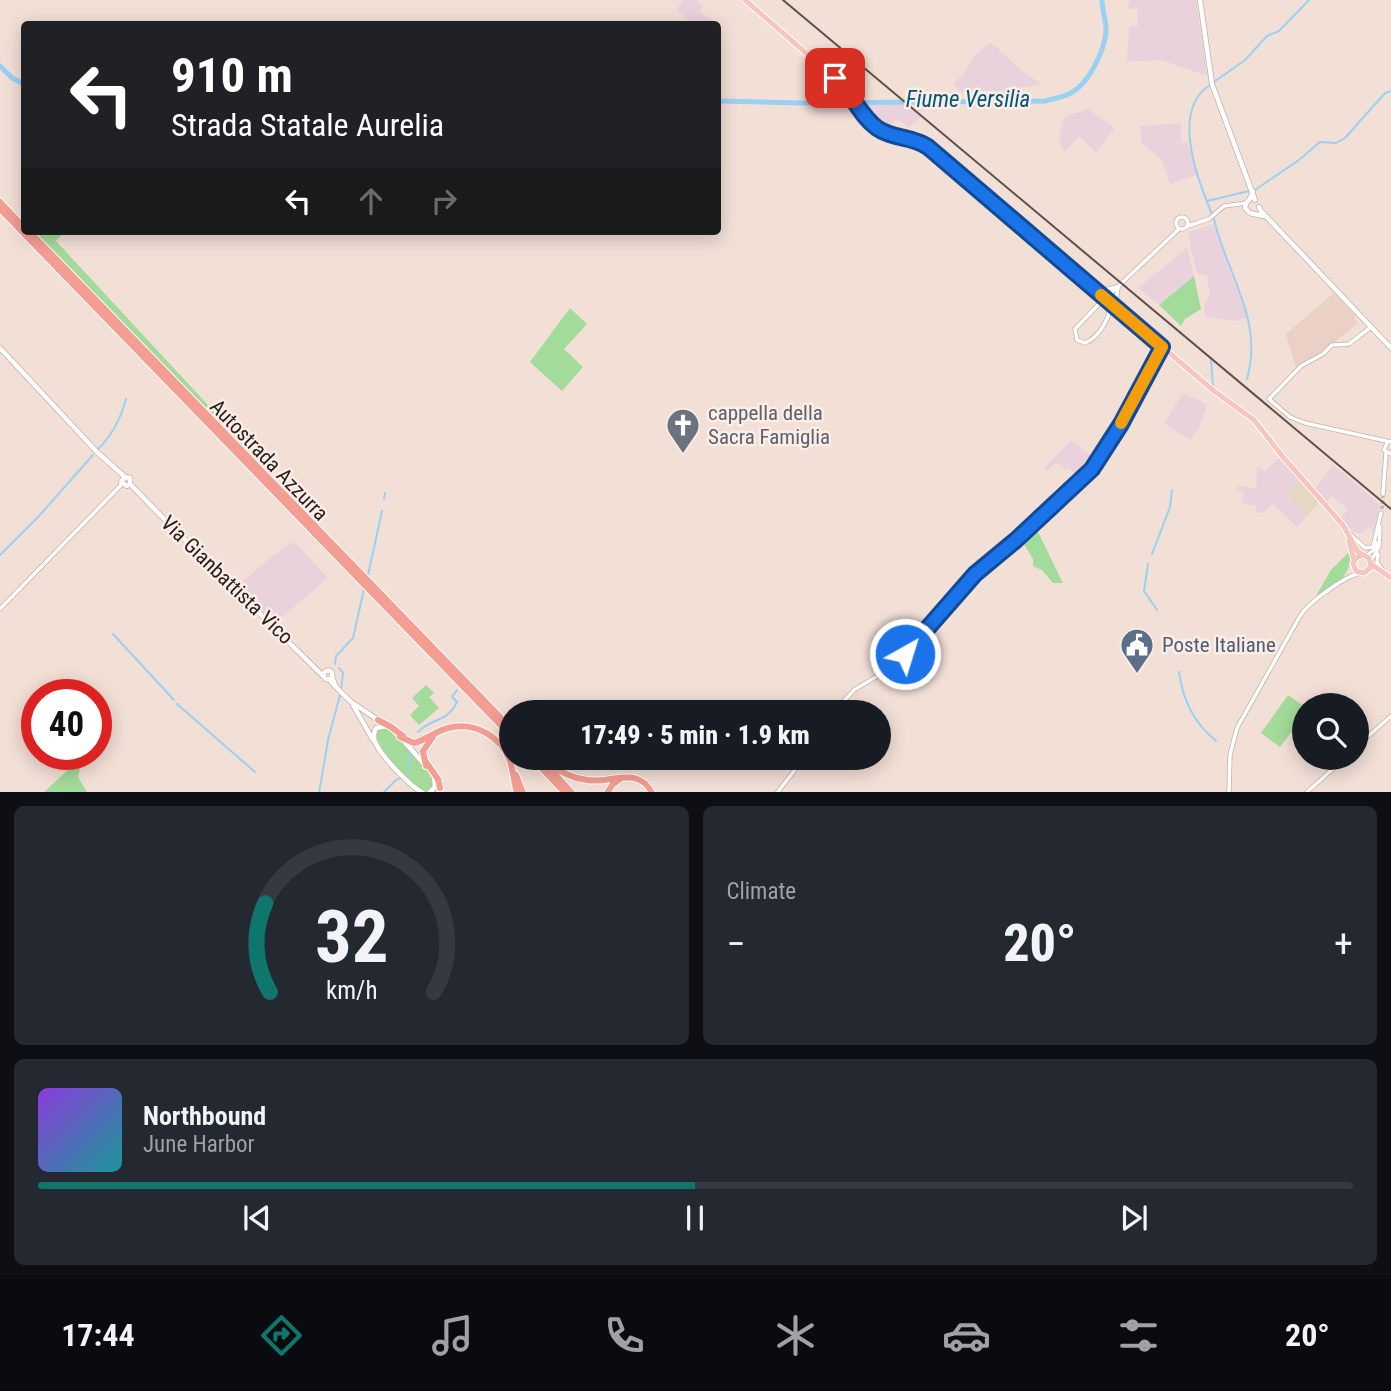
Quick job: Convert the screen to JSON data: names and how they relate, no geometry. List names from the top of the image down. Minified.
{"streets":{"highway":["Autostrada Azzurra"],"main road":["Via Gianbattista Vico"]},"water":["Fiume Versilia"],"places":{"church":["cappella della Sacra Famiglia"],"public building":["Poste Italiane"]},"page":{"turn":["910 m","Strada Statale Aurelia"],"limit":"40","trip":"17:49 · 5 min · 1.9 km","tile":"Climate","heat":["−","20°","+"],"song":["Northbound","June Harbor"],"tabs":["17:44","20°"],"gauge":["32","km/h"]}}
